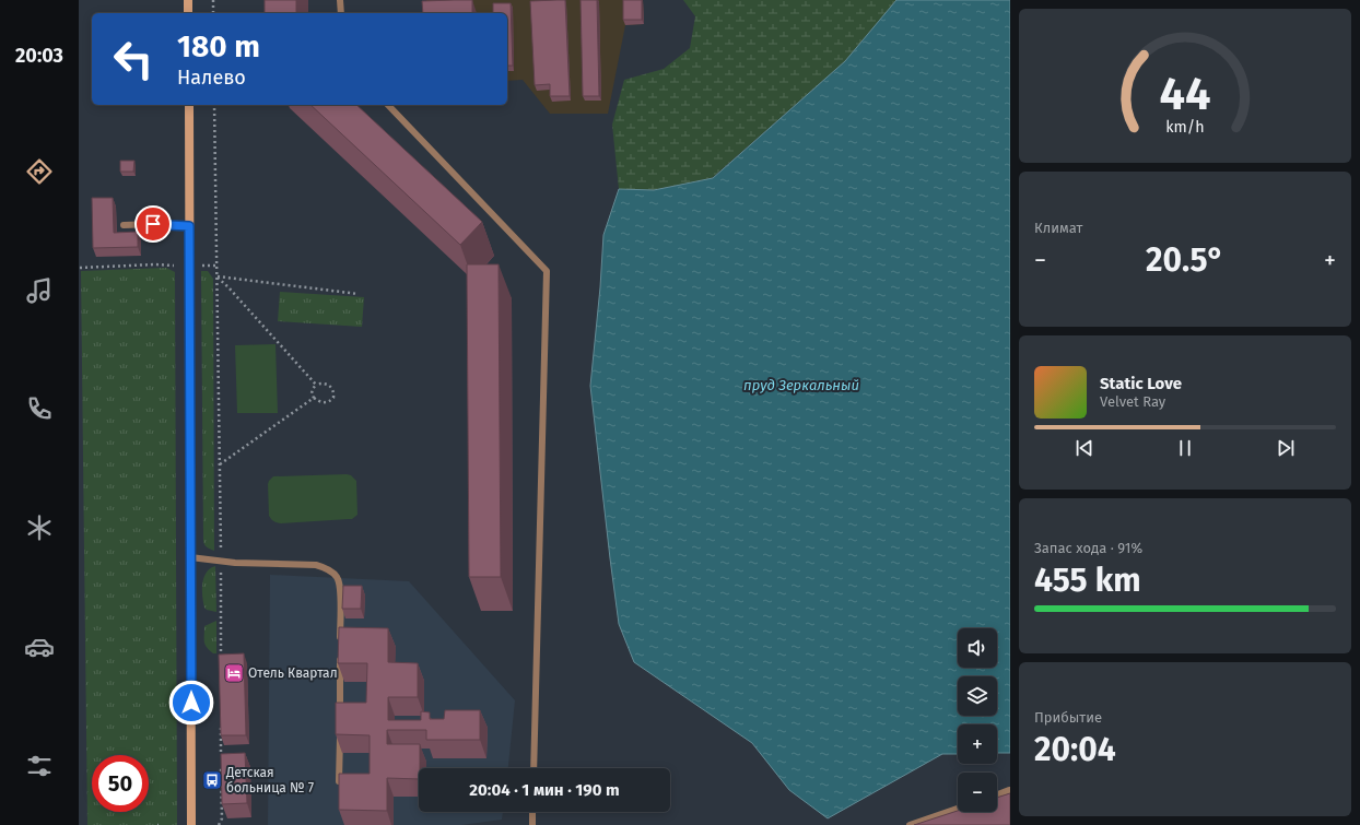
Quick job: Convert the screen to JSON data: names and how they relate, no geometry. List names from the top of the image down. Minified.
{"water":["пруд Зеркальный"],"places":{"hotel":["Отель Квартал"],"bus stop":["Детская больница № 7"]},"page":{"tabs":"20:03","turn":["180 m","Налево"],"tile":["Климат",["Запас хода · 91%","455 km"],["Прибытие","20:04"]],"heat":["−","20.5°","+"],"song":["Static Love","Velvet Ray"],"map_buttons":["+","−"],"limit":"50","trip":"20:04 · 1 мин · 190 m","gauge":["44","km/h"]}}
